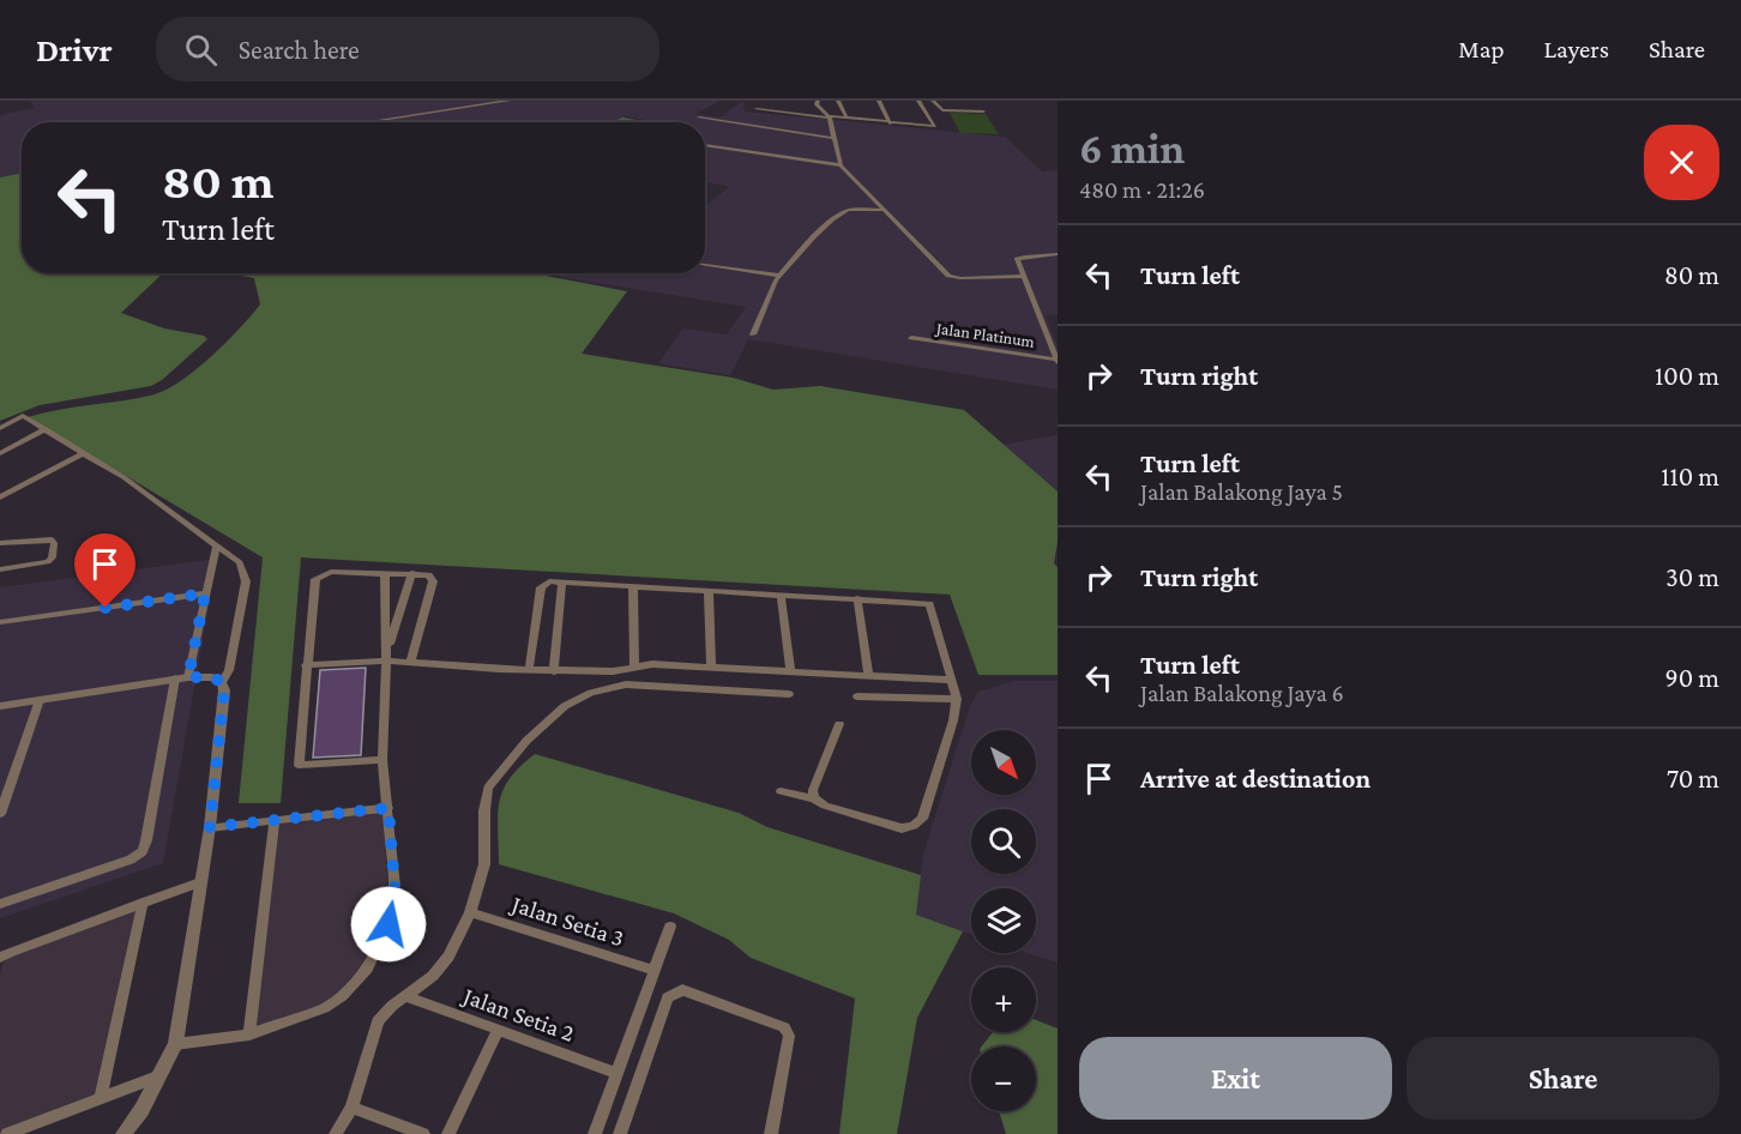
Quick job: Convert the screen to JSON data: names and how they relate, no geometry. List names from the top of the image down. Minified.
{"streets":{"street":["Jalan Platinum","Jalan Setia 3","Jalan Setia 2"]},"north":"bottom right","page":{"header":"Drivr","search":"Search here","nav":["Map","Layers","Share"],"heading":["6 min","480 m · 21:26"],"turn":["80 m","Turn left"],"list":[{"name":"Turn left","value":"80 m"},{"name":"Turn right","value":"100 m"},{"name":"Turn left","note":"Jalan Balakong Jaya 5","value":"110 m"},{"name":"Turn right","value":"30 m"},{"name":"Turn left","note":"Jalan Balakong Jaya 6","value":"90 m"},{"name":"Arrive at destination","value":"70 m"}],"map_buttons":["+","−"],"buttons":["Exit","Share"]}}
